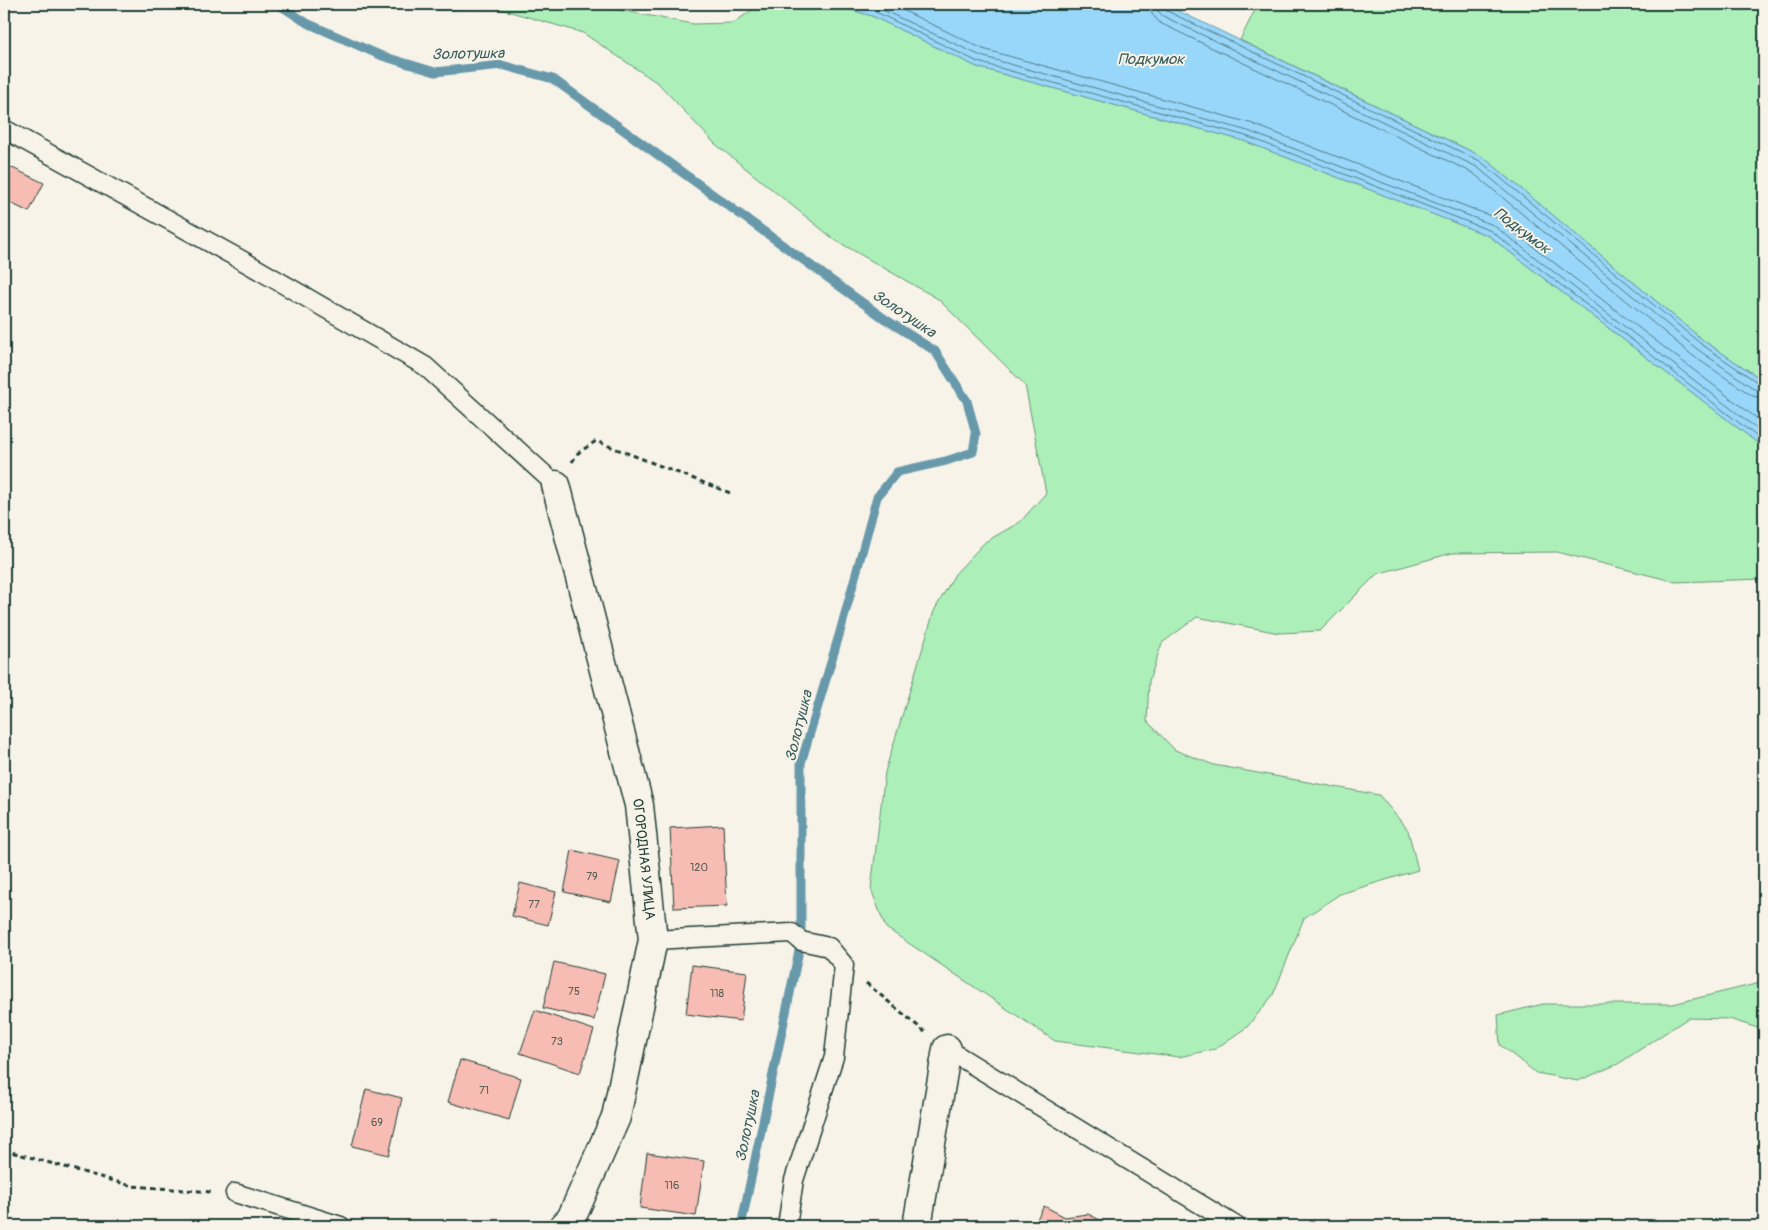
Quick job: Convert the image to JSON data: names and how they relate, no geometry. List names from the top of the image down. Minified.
{"streets":{"street":["ОГОРОДНАЯ УЛИЦА"]},"water":["Золотушка","Подкумок"],"house_numbers":["120","79","77","75","118","73","71","69","116"]}
